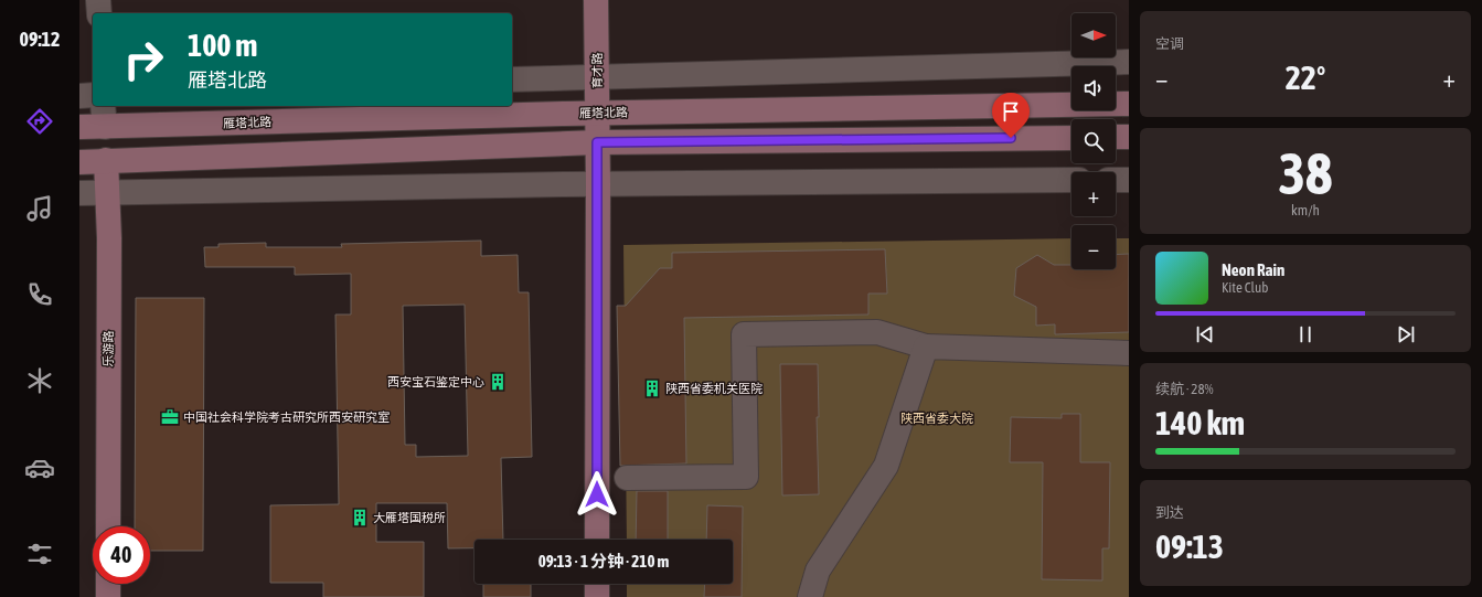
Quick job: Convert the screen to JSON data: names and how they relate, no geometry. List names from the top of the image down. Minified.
{"streets":{"main road":["育才路","雁塔北路","乐游路"]},"crossings":[["育才路","雁塔北路"]],"parks":["陕西省委大院"],"places":{"building":["西安宝石鉴定中心","陕西省委机关医院","大雁塔国税所"],"office":["中国社会科学院考古研究所西安研究室"]},"north":"right","page":{"tabs":"09:12","tile":["空调",["38","km/h"],["续航 · 28%","140 km"],["到达","09:13"]],"map_buttons":["+","−"],"turn":["100 m","雁塔北路"],"heat":["−","22°","+"],"song":["Neon Rain","Kite Club"],"limit":"40","trip":"09:13 · 1 分钟 · 210 m"}}
